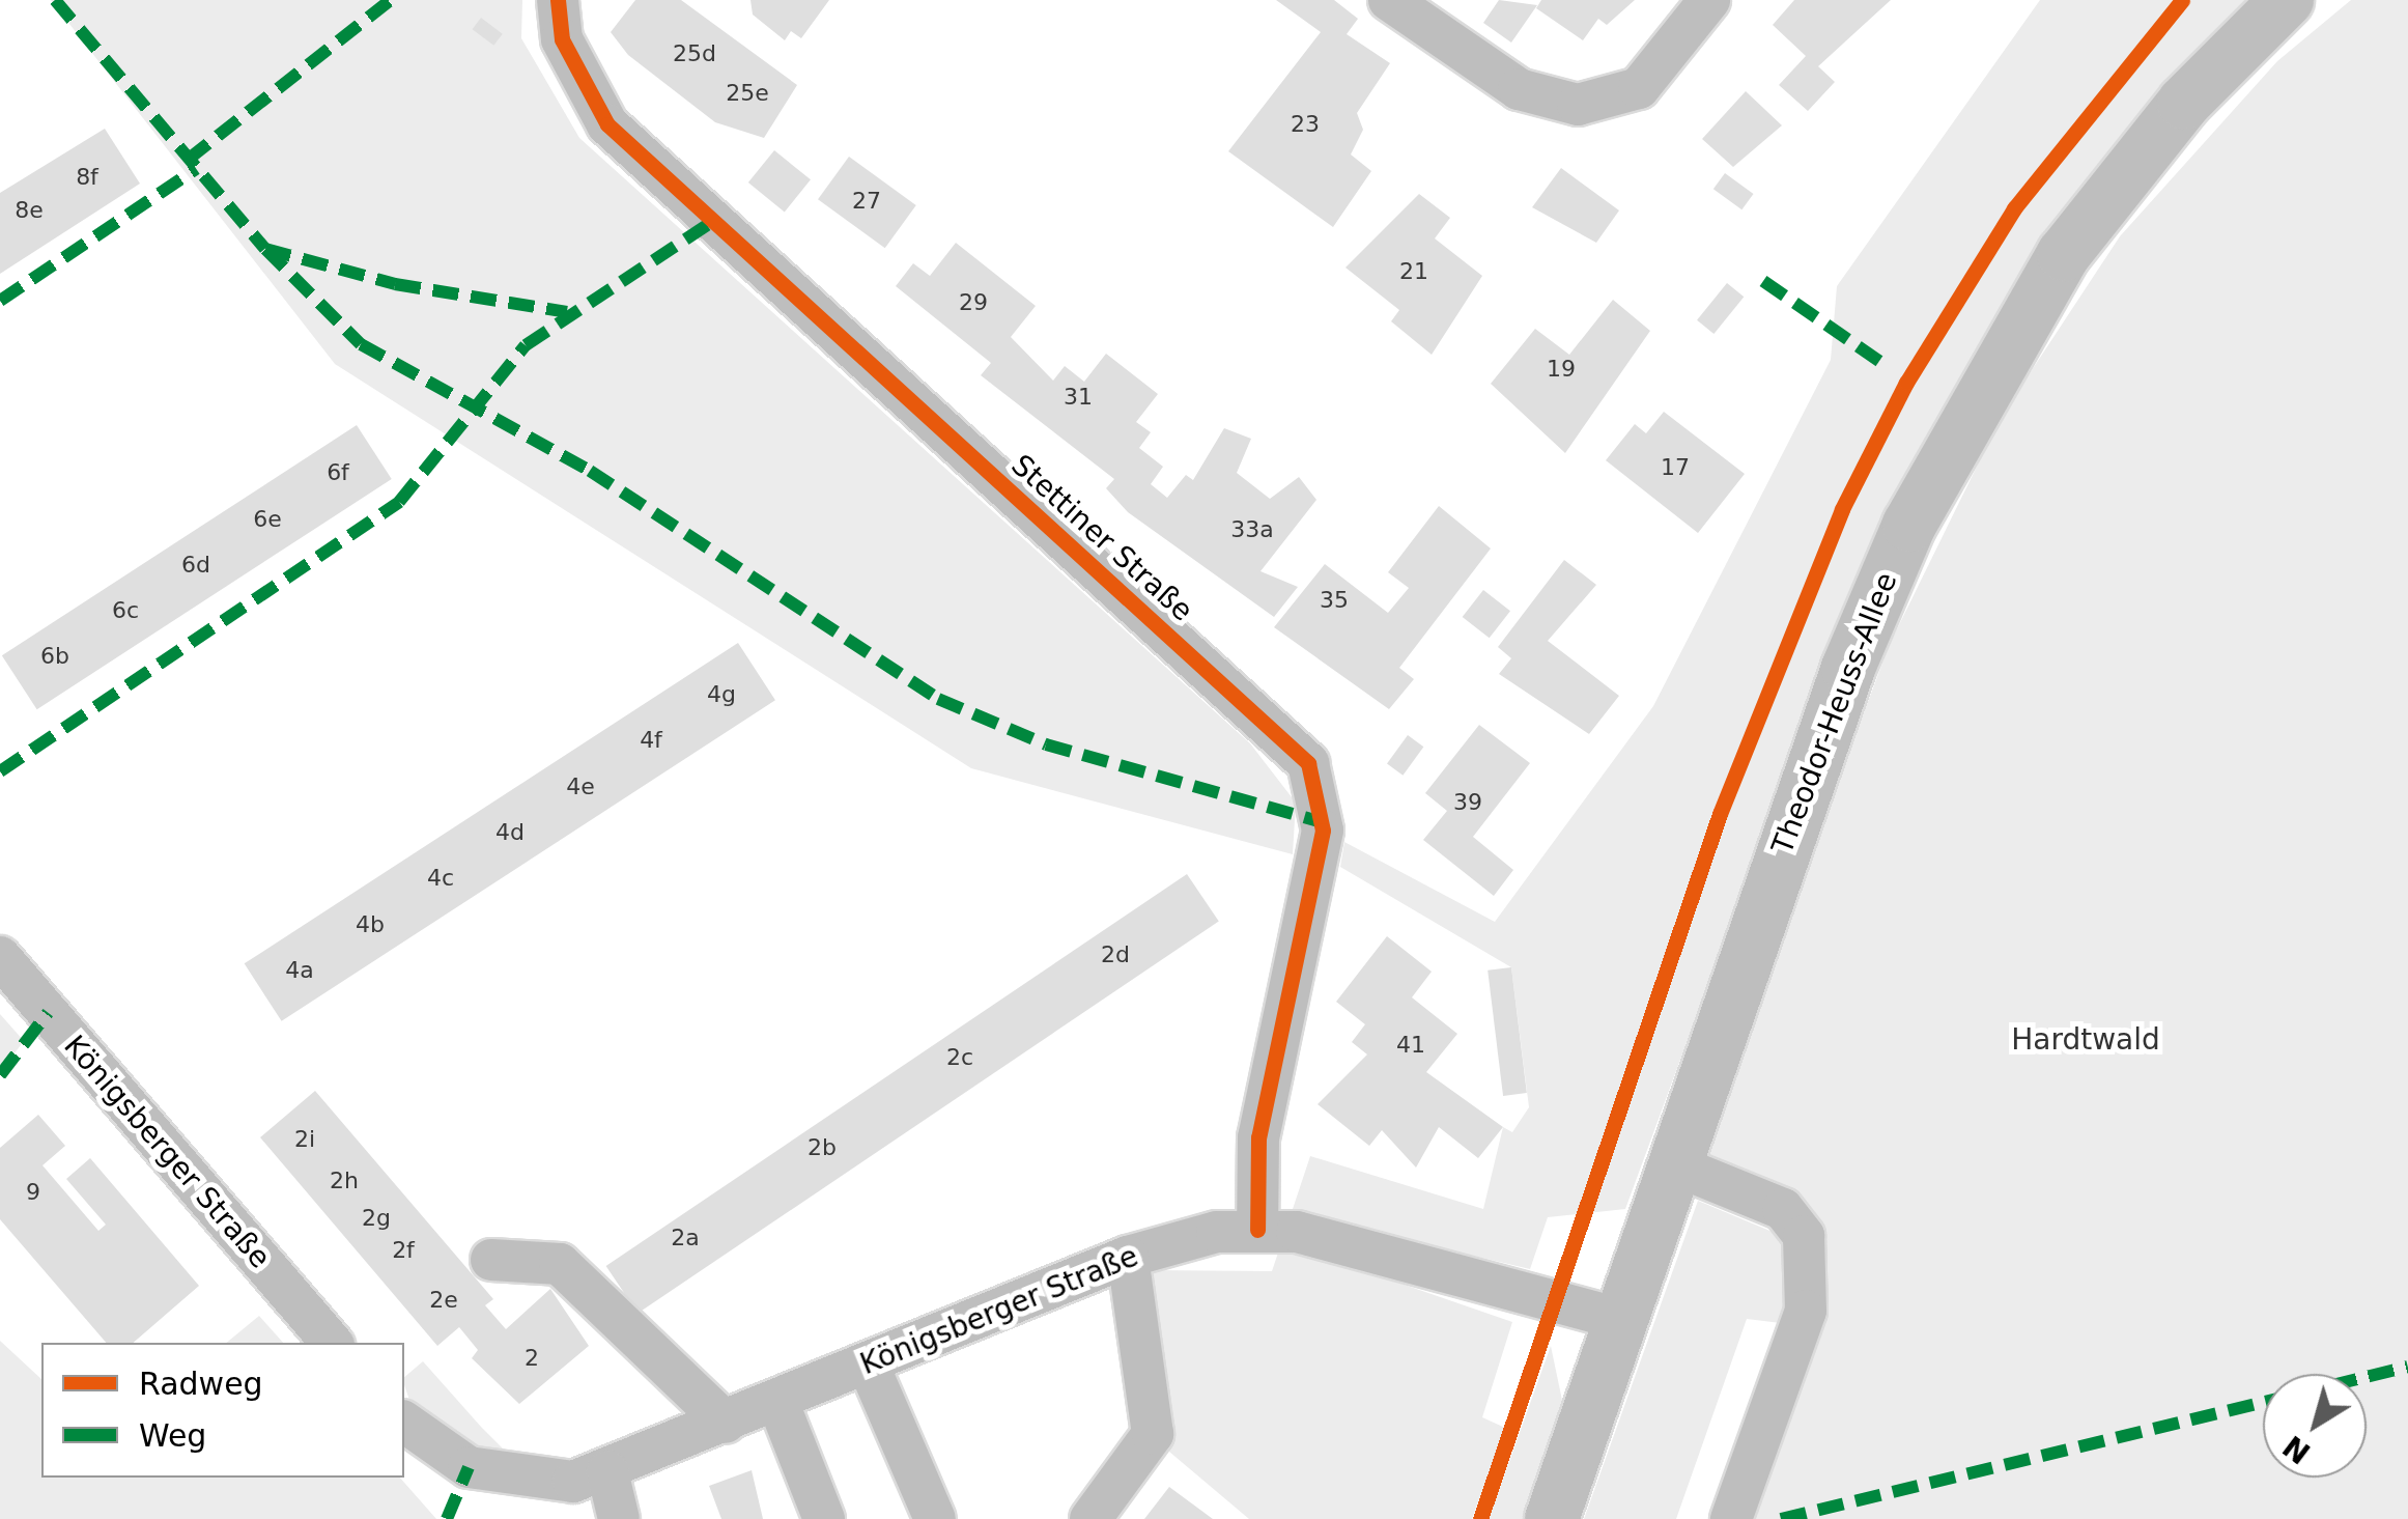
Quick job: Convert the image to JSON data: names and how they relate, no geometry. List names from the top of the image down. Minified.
{"streets":{"main road":["Theodor-Heuss-Allee"],"street":["Stettiner Straße","Königsberger Straße"]},"crossings":[["Stettiner Straße","Königsberger Straße"],["Theodor-Heuss-Allee","Königsberger Straße"]],"parks":["Hardtwald"],"house_numbers":["25d","25e","23","8f","27","8e","21","29","19","31","17","6f","6e","33a","6d","35","6c","6b","4g","4f","4e","39","4d","4c","4b","2d","4a","41","2c","2i","2b","2h","9","2g","2a","2f","2e","2"],"legend":["Radweg","Weg"],"north":"bottom left"}
